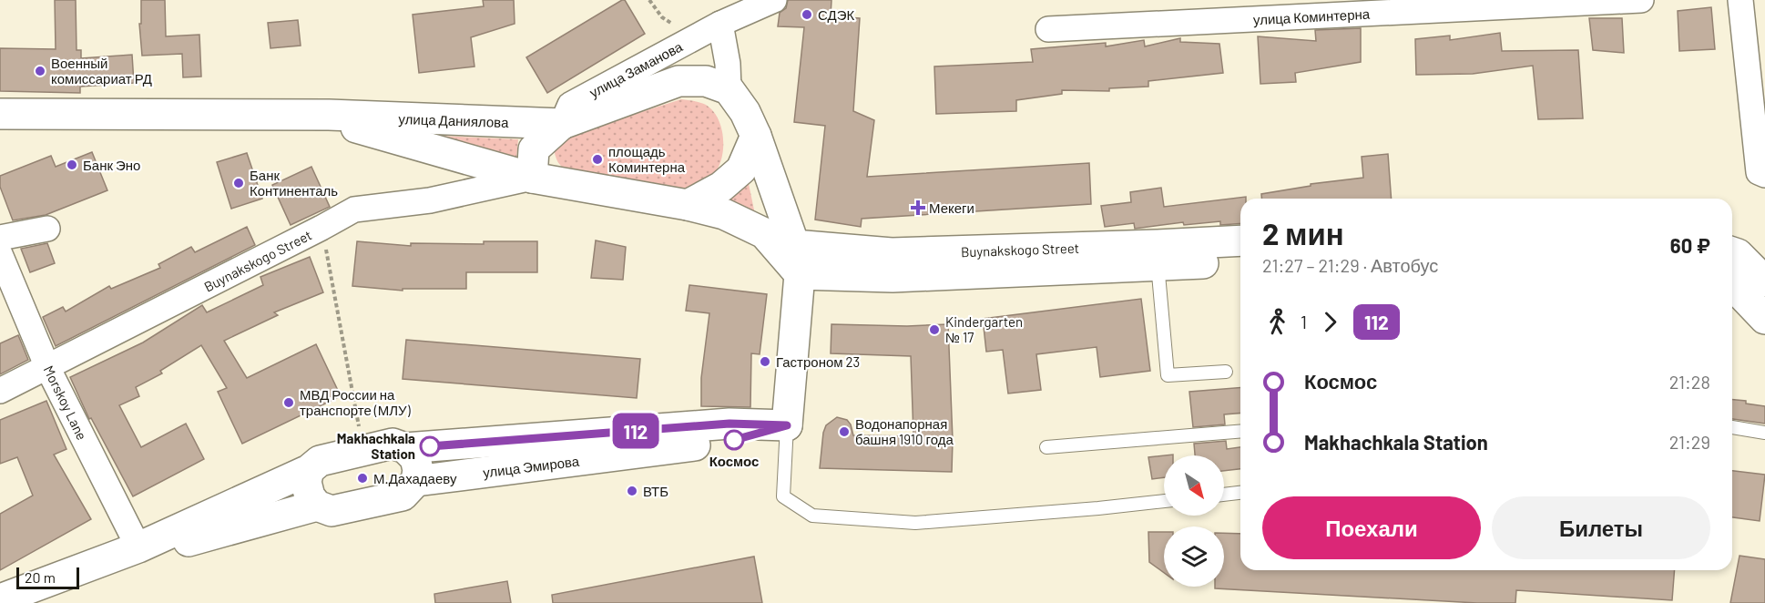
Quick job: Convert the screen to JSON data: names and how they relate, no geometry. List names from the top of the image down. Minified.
{"streets":{"main road":["улица Даниялова","Buynakskogo Street","улица Эмирова"],"street":["улица Коминтерна","улица Заманова","Morskoy Lane"]},"crossings":[["улица Заманова","улица Даниялова"],["улица Даниялова","Buynakskogo Street"],["Buynakskogo Street","Morskoy Lane"],["Morskoy Lane","улица Эмирова"]],"places":{"other":["СДЭК","Военный комиссариат РД","площадь Коминтерна","Банк Эно","Банк Континенталь","Kindergarten № 17","Гастроном 23","МВД России на транспорте (МЛУ)","Водонапорная башня 1910 года","Космос","Makhachkala Station","М.Дахадаеву","ВТБ"],"health":["Мекеги"]},"lines":["bus line 112"],"scale_bar":"20 m","north":"bottom right","page":{"on_map":"112","heading":["2 мин","21:27 – 21:29 · Автобус","60 ₽"],"legs":["1","112"],"list":[{"name":"Космос","value":"21:28"},{"name":"Makhachkala Station","value":"21:29"}],"buttons":["Поехали","Билеты"],"scale":"20 m"}}
